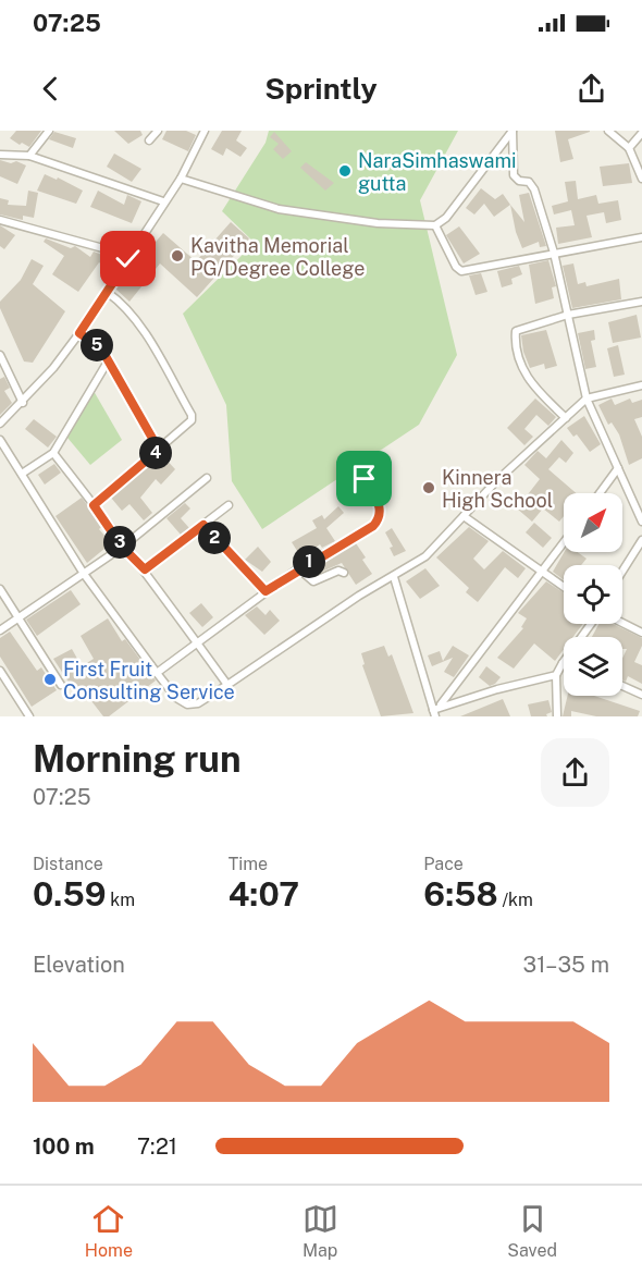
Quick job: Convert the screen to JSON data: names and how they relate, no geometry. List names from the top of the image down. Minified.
{"places":["NaraSimhaswami gutta","Kavitha Memorial PG/Degree College","Kinnera High School","First Fruit Consulting Service"],"north":"top right","page":{"status":"07:25","header":"Sprintly","pins":["5","4","2","3","1"],"heading":["Morning run","07:25"],"stats":[["Distance","0.59 km"],["Time","4:07"],["Pace","6:58 /km"]],"chart":["Elevation","31–35 m"],"list":[{"name":"100 m","note":"7:21"}],"tabs":["Home","Map","Saved"]}}
